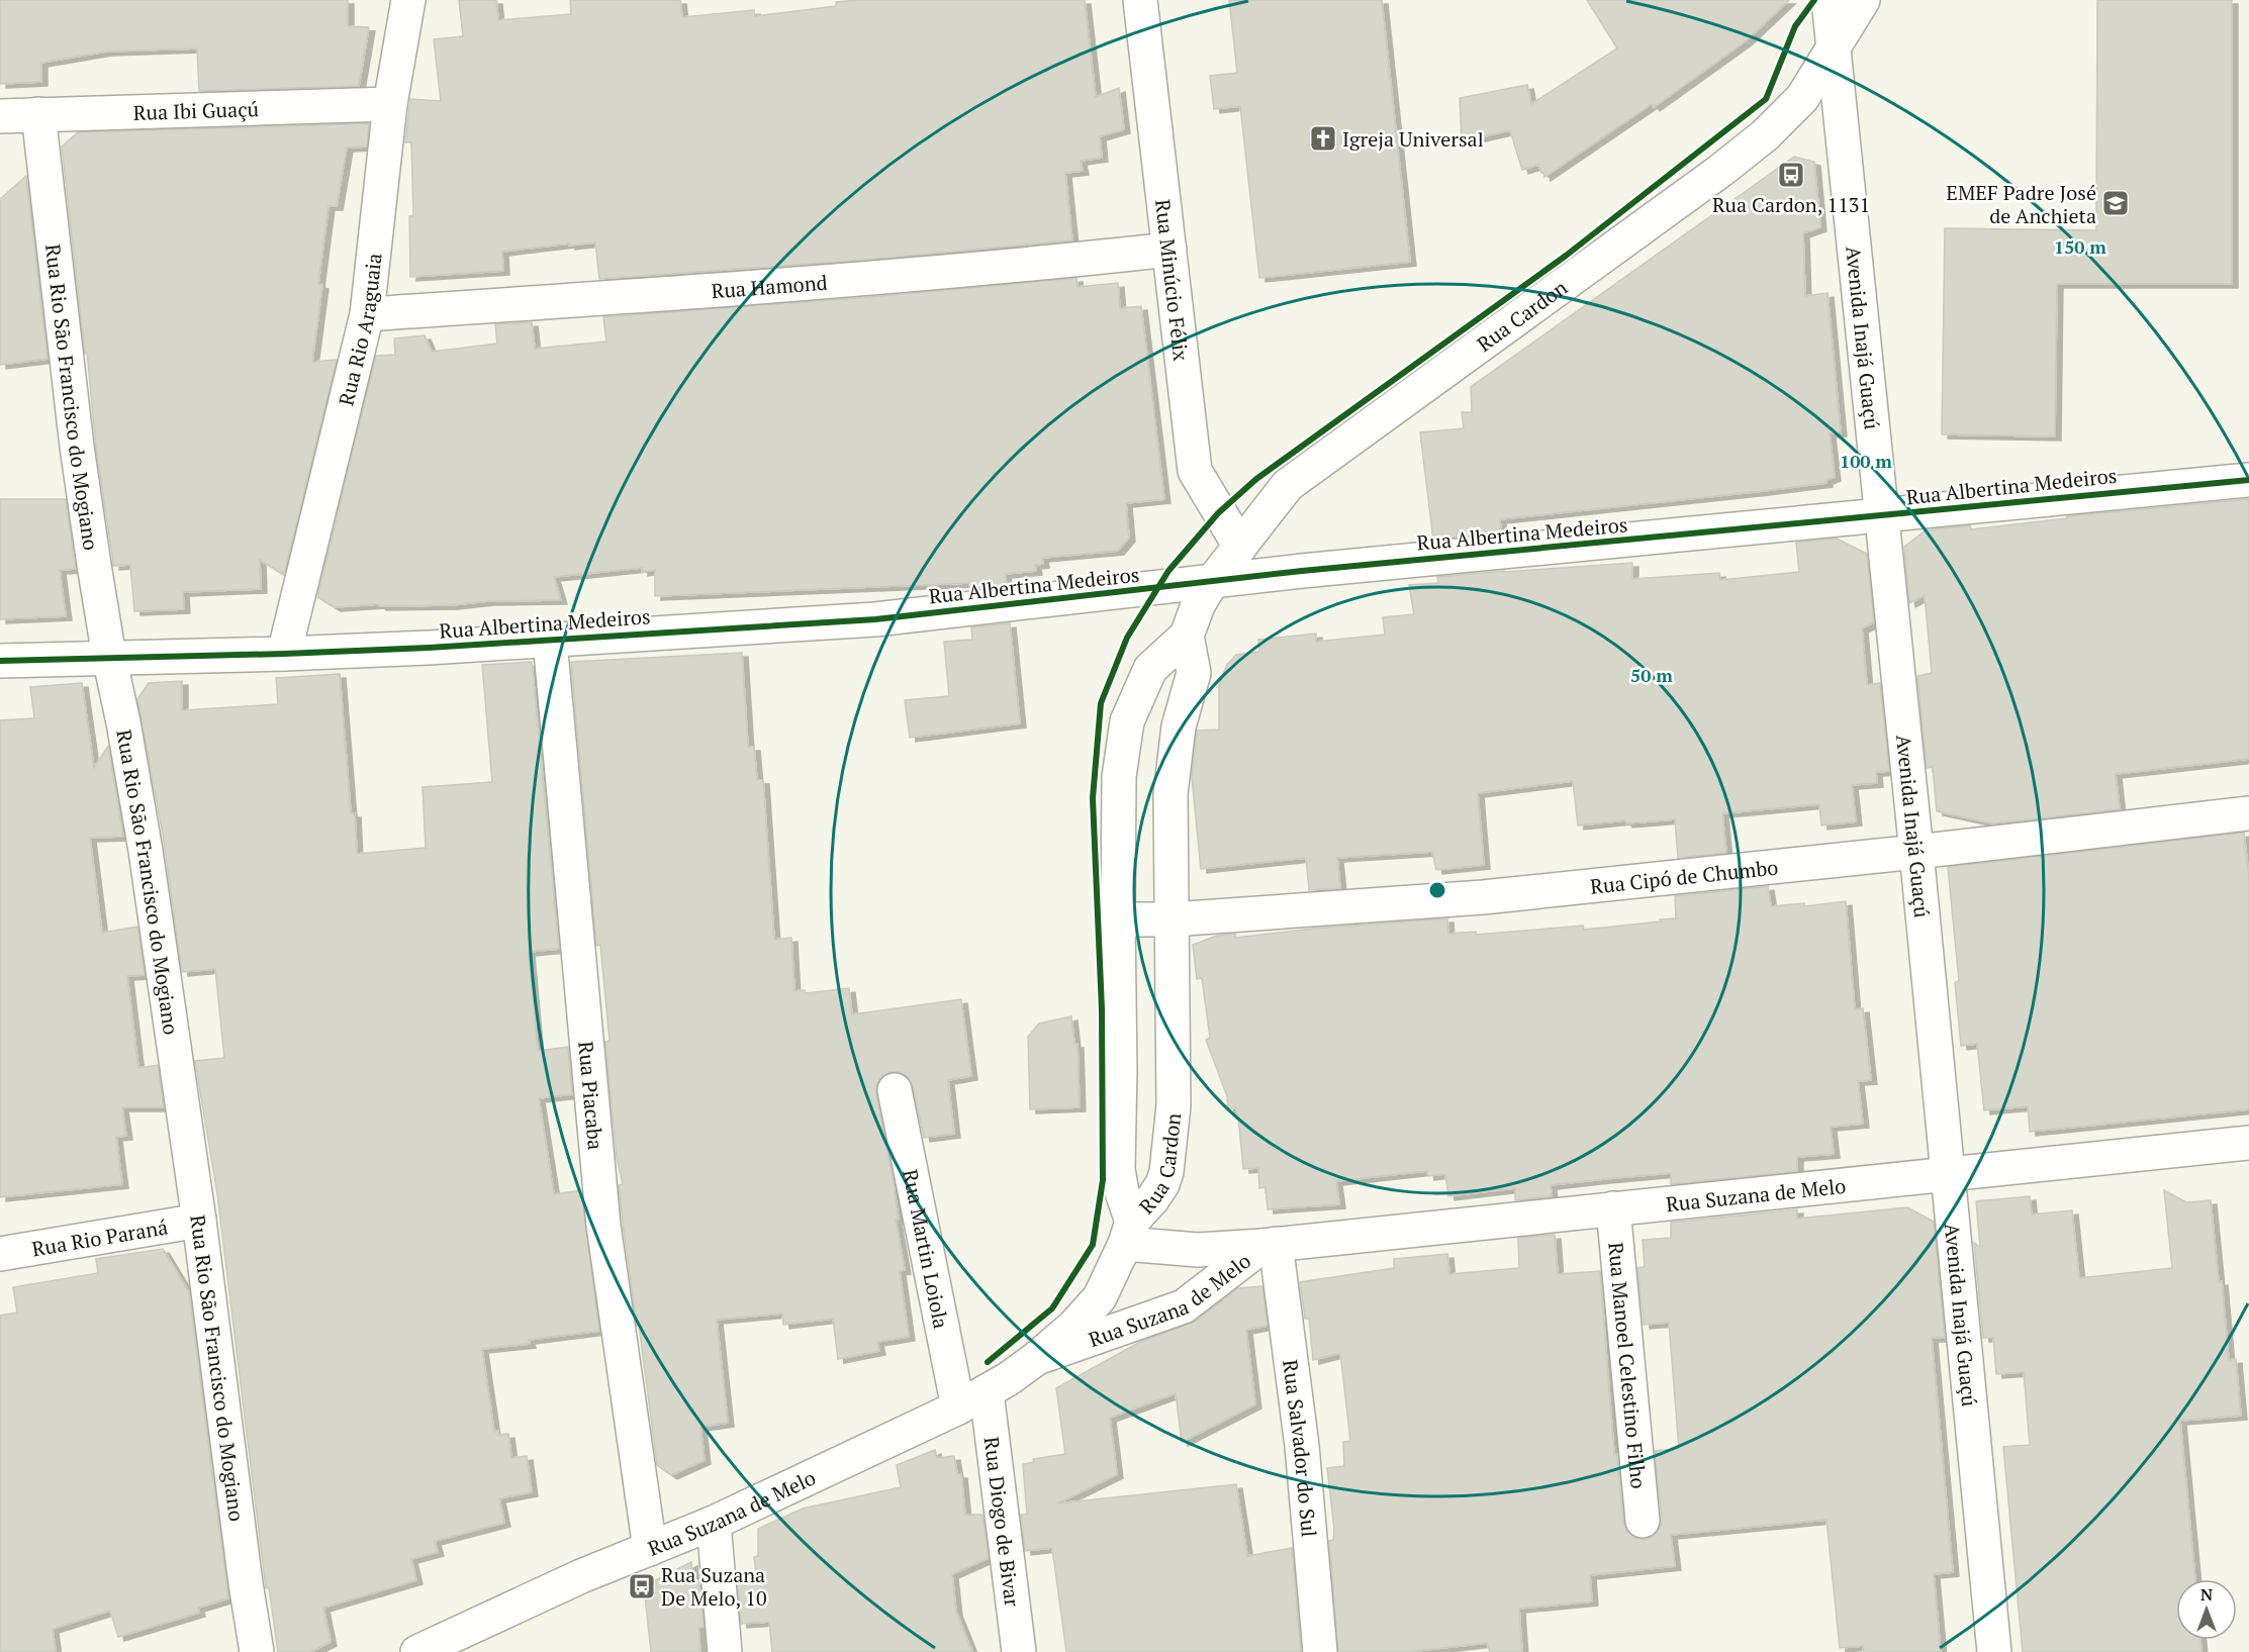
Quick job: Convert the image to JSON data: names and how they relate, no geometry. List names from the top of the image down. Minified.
{"streets":{"street":["Rua Ibi Guaçú","Rua Minúcio Félix","Rua Hamond","Rua Cardon","Rua Rio Araguaia","Avenida Inajá Guaçú","Rua Rio São Francisco do Mogiano","Rua Albertina Medeiros","Rua Cipó de Chumbo","Rua Piacaba","Rua Suzana de Melo","Rua Rio Paraná","Rua Martin Loiola","Rua Manoel Celestino Filho","Rua Salvador do Sul","Rua Diogo de Bivar"]},"crossings":[["Rua Ibi Guaçú","Rua Rio Araguaia"],["Rua Ibi Guaçú","Rua Rio São Francisco do Mogiano"],["Rua Minúcio Félix","Rua Hamond"],["Rua Minúcio Félix","Rua Cardon"],["Rua Hamond","Rua Rio Araguaia"],["Rua Cardon","Avenida Inajá Guaçú"],["Rua Cardon","Rua Albertina Medeiros"],["Rua Cardon","Rua Cipó de Chumbo"],["Rua Cardon","Rua Suzana de Melo"],["Rua Rio Araguaia","Rua Albertina Medeiros"],["Avenida Inajá Guaçú","Rua Albertina Medeiros"],["Avenida Inajá Guaçú","Rua Cipó de Chumbo"],["Avenida Inajá Guaçú","Rua Suzana de Melo"],["Rua Rio São Francisco do Mogiano","Rua Albertina Medeiros"],["Rua Rio São Francisco do Mogiano","Rua Rio Paraná"],["Rua Albertina Medeiros","Rua Piacaba"],["Rua Piacaba","Rua Suzana de Melo"],["Rua Suzana de Melo","Rua Martin Loiola"],["Rua Suzana de Melo","Rua Manoel Celestino Filho"],["Rua Suzana de Melo","Rua Salvador do Sul"],["Rua Suzana de Melo","Rua Diogo de Bivar"]],"places":{"church":["Igreja Universal"],"bus stop":["Rua Cardon, 1131","Rua Suzana De Melo, 10"],"school or university":["EMEF Padre José de Anchieta"]},"north":"top","rings":["150 m","100 m","50 m"]}
